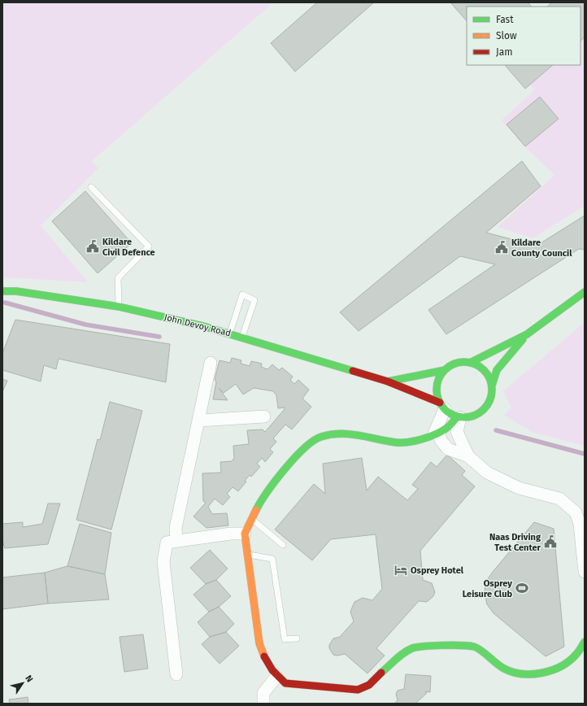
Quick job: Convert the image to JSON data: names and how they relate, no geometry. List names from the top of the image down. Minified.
{"streets":{"street":["John Devoy Road"]},"places":{"public building":["Kildare Civil Defence","Kildare County Council","Naas Driving Test Center"],"hotel":["Osprey Hotel"],"sports":["Osprey Leisure Club"]},"legend":["Fast","Slow","Jam"],"north":"top right"}
